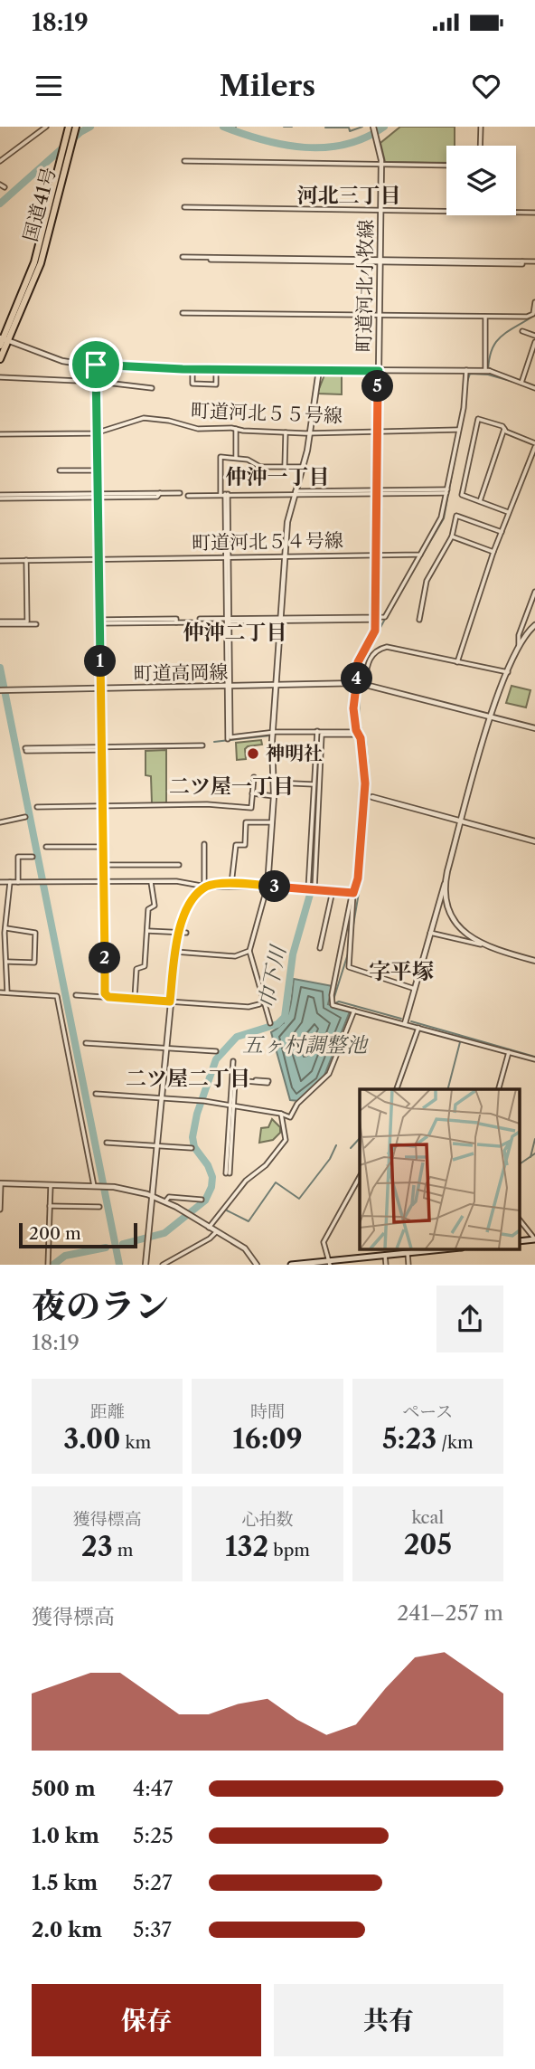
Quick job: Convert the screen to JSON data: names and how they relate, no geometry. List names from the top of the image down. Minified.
{"streets":{"highway":["国道41号"],"street":["町道河北小牧線","町道河北５５号線","町道河北５４号線","町道高岡線"]},"districts":["河北三丁目","仲沖一丁目","仲沖二丁目","二ツ屋一丁目","字平塚","二ツ屋二丁目"],"water":["巾下川","五ヶ村調整池"],"places":["神明社"],"scale_bar":"200 m","page":{"status":"18:19","header":"Milers","pins":["5","1","4","3","2"],"scale":"200 m","heading":["夜のラン","18:19"],"stats":[["距離","3.00 km"],["時間","16:09"],["ペース","5:23 /km"],["獲得標高","23 m"],["心拍数","132 bpm"],["kcal","205"]],"chart":["獲得標高","241–257 m"],"list":[{"name":"500 m","note":"4:47"},{"name":"1.0 km","note":"5:25"},{"name":"1.5 km","note":"5:27"},{"name":"2.0 km","note":"5:37"}],"buttons":["保存","共有"]}}
